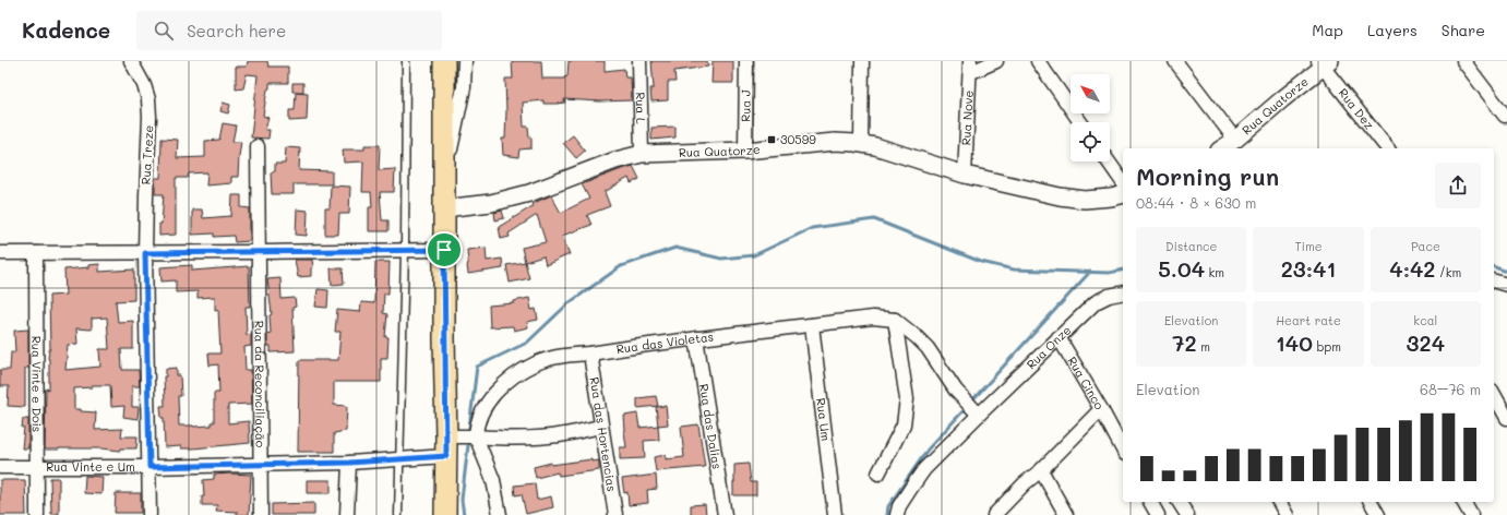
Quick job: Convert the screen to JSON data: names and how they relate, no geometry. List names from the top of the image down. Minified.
{"streets":{"street":["Rua J","Rua Quatorze","Rua L","Rua Dez","Rua Nove","Rua Treze","Rua das Violetas","Rua Onze","Rua Vinte e Dois","Rua da Reconciliação","Rua Cinco","Rua Um","Rua das Dalias","Rua das Hortencias","Rua Vinte e Um"]},"crossings":[["Rua J","Rua Quatorze"],["Rua Quatorze","Rua L"],["Rua Quatorze","Rua Dez"],["Rua Quatorze","Rua Nove"],["Rua Treze","Rua Vinte e Um"],["Rua das Violetas","Rua Um"],["Rua das Violetas","Rua das Dalias"],["Rua das Violetas","Rua das Hortencias"],["Rua Onze","Rua Cinco"],["Rua Vinte e Dois","Rua Vinte e Um"],["Rua da Reconciliação","Rua Vinte e Um"]],"places":{"transit":["30599"]},"north":"top left","page":{"header":"Kadence","search":"Search here","nav":["Map","Layers","Share"],"heading":["Morning run","08:44 · 8 × 630 m"],"stats":[["Distance","5.04 km"],["Time","23:41"],["Pace","4:42 /km"],["Elevation","72 m"],["Heart rate","140 bpm"],["kcal","324"]],"chart":["Elevation","68–76 m"]}}
